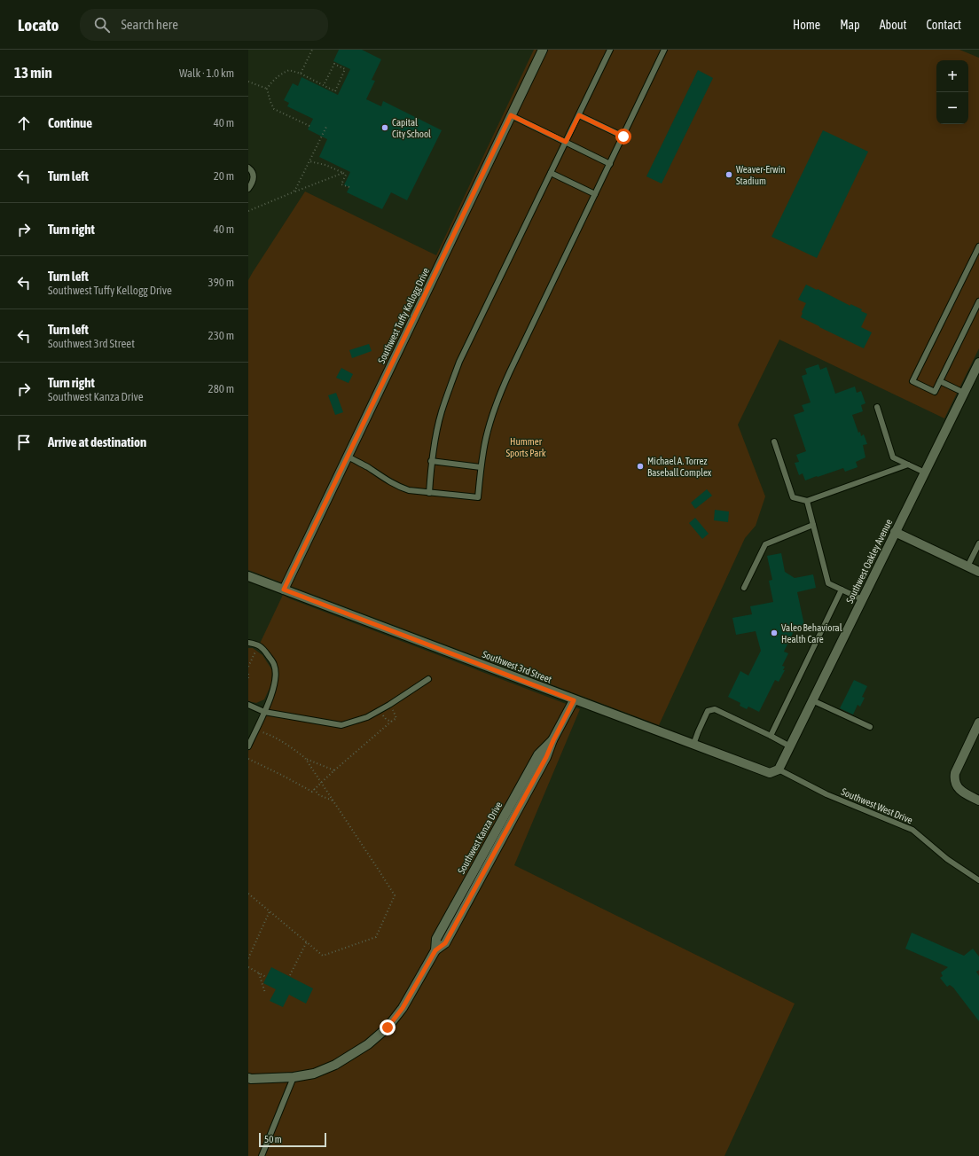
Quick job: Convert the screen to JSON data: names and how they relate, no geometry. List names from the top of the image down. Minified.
{"streets":{"street":["Southwest Tuffy Kellogg Drive","Southwest Oakley Avenue","Southwest 3rd Street","Southwest Kanza Drive"],"lane":["Southwest West Drive"]},"crossings":[["Southwest Tuffy Kellogg Drive","Southwest 3rd Street"],["Southwest Oakley Avenue","Southwest 3rd Street"],["Southwest Oakley Avenue","Southwest West Drive"],["Southwest 3rd Street","Southwest West Drive"],["Southwest 3rd Street","Southwest Kanza Drive"]],"parks":["Hummer Sports Park"],"places":["Capital City School","Weaver-Erwin Stadium","Michael A. Torrez Baseball Complex","Valeo Behavioral Health Care"],"scale_bar":"50 m","page":{"header":"Locato","search":"Search here","nav":["Home","Map","About","Contact"],"heading":["13 min","Walk · 1.0 km"],"map_buttons":["+","−"],"list":[["Continue","40 m"],["Turn left","20 m"],["Turn right","40 m"],["Turn left","Southwest Tuffy Kellogg Drive","390 m"],["Turn left","Southwest 3rd Street","230 m"],["Turn right","Southwest Kanza Drive","280 m"],"Arrive at destination"],"scale":"50 m"}}
